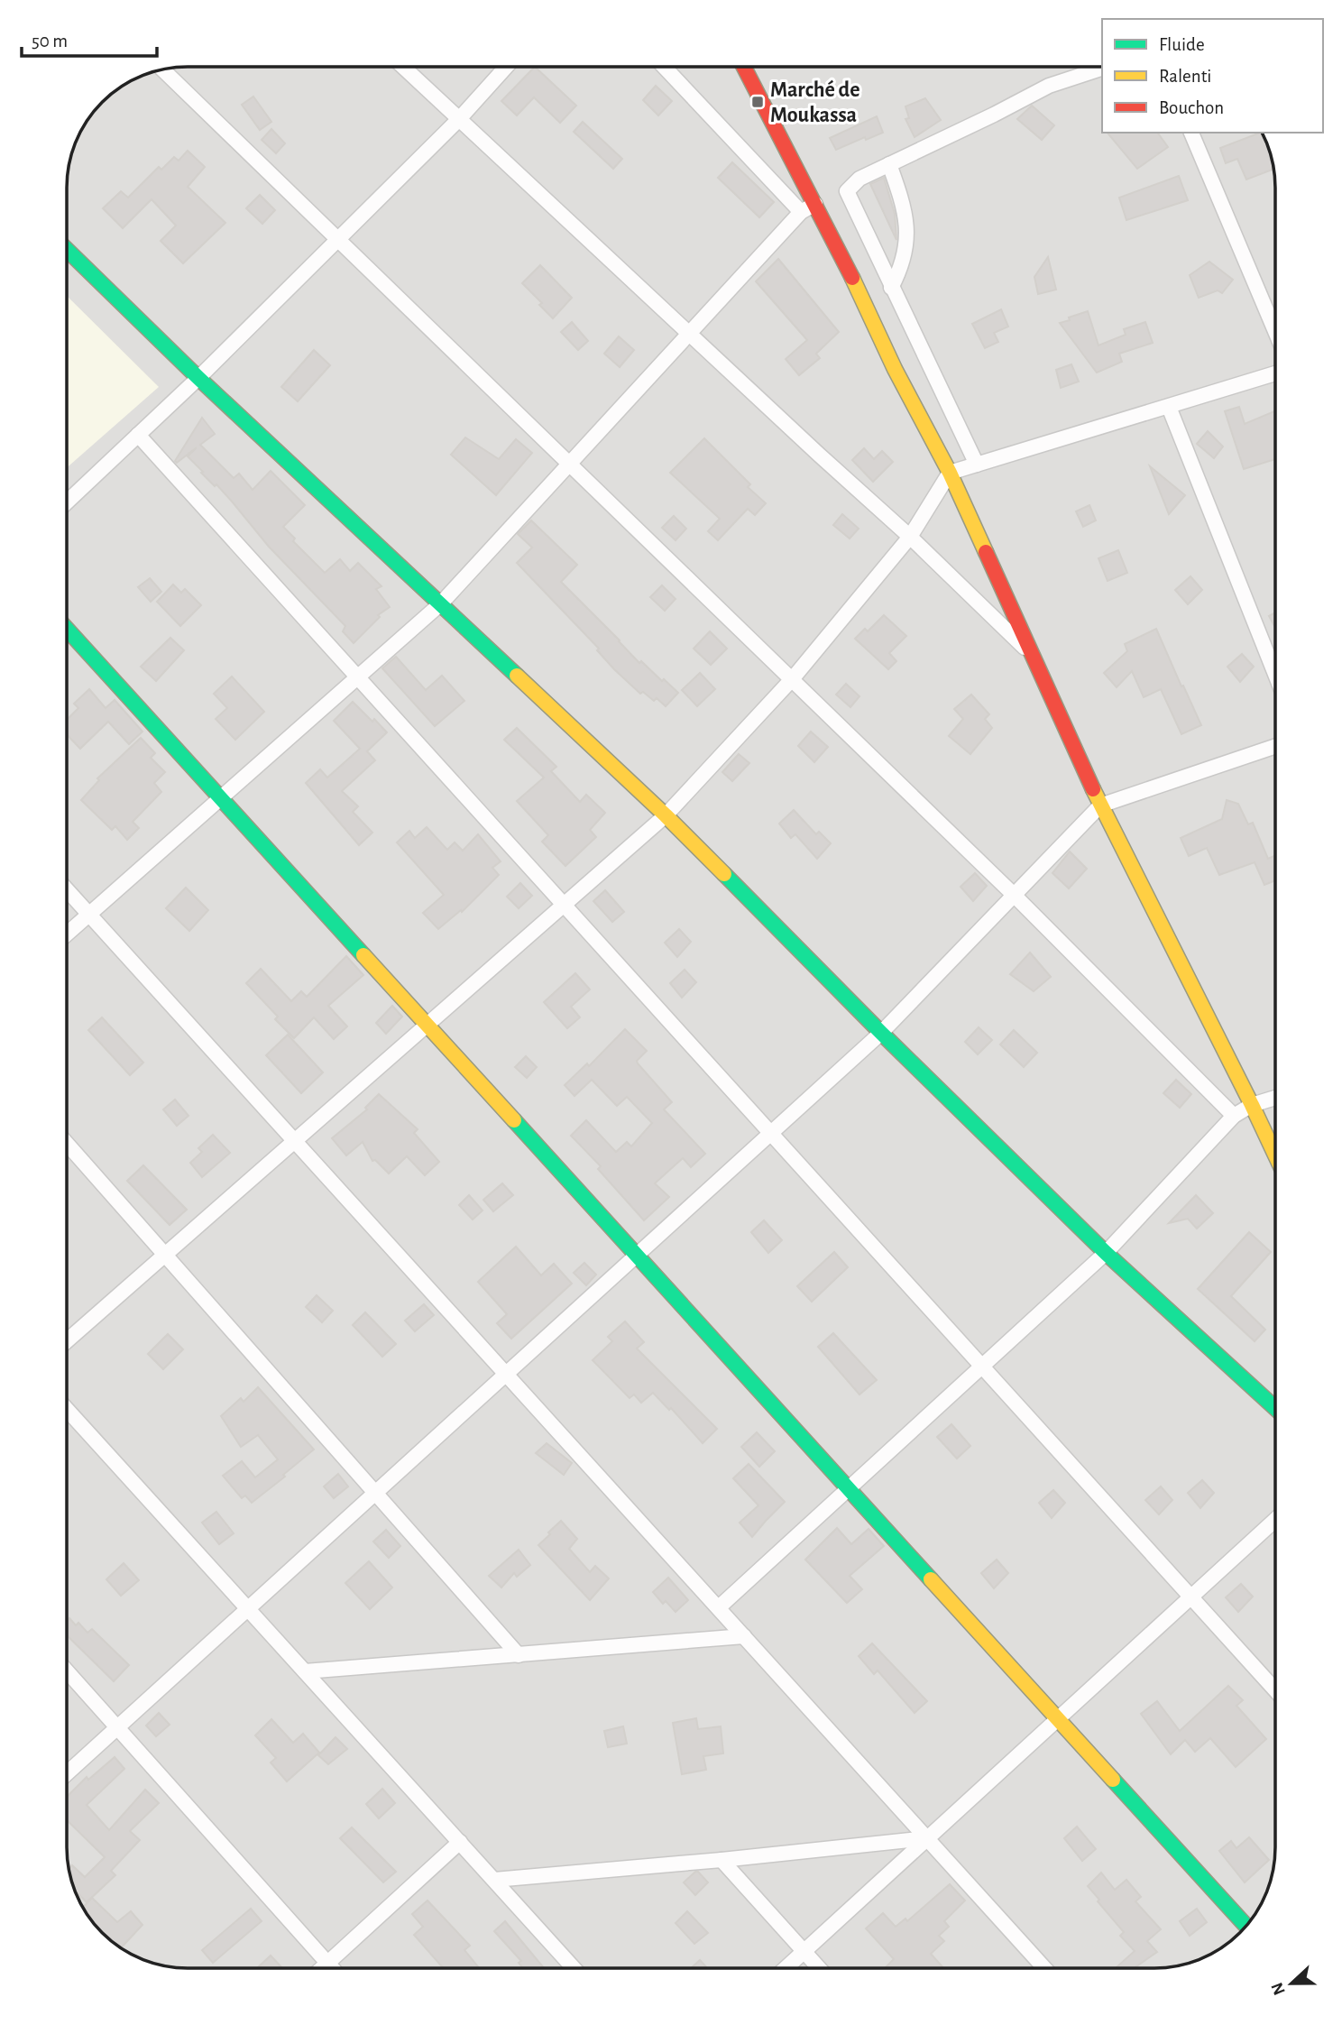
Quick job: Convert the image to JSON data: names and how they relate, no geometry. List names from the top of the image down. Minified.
{"places":{"transit":["Marché de Moukassa"]},"legend":["Fluide","Ralenti","Bouchon"],"scale_bar":"50 m","north":"left"}
